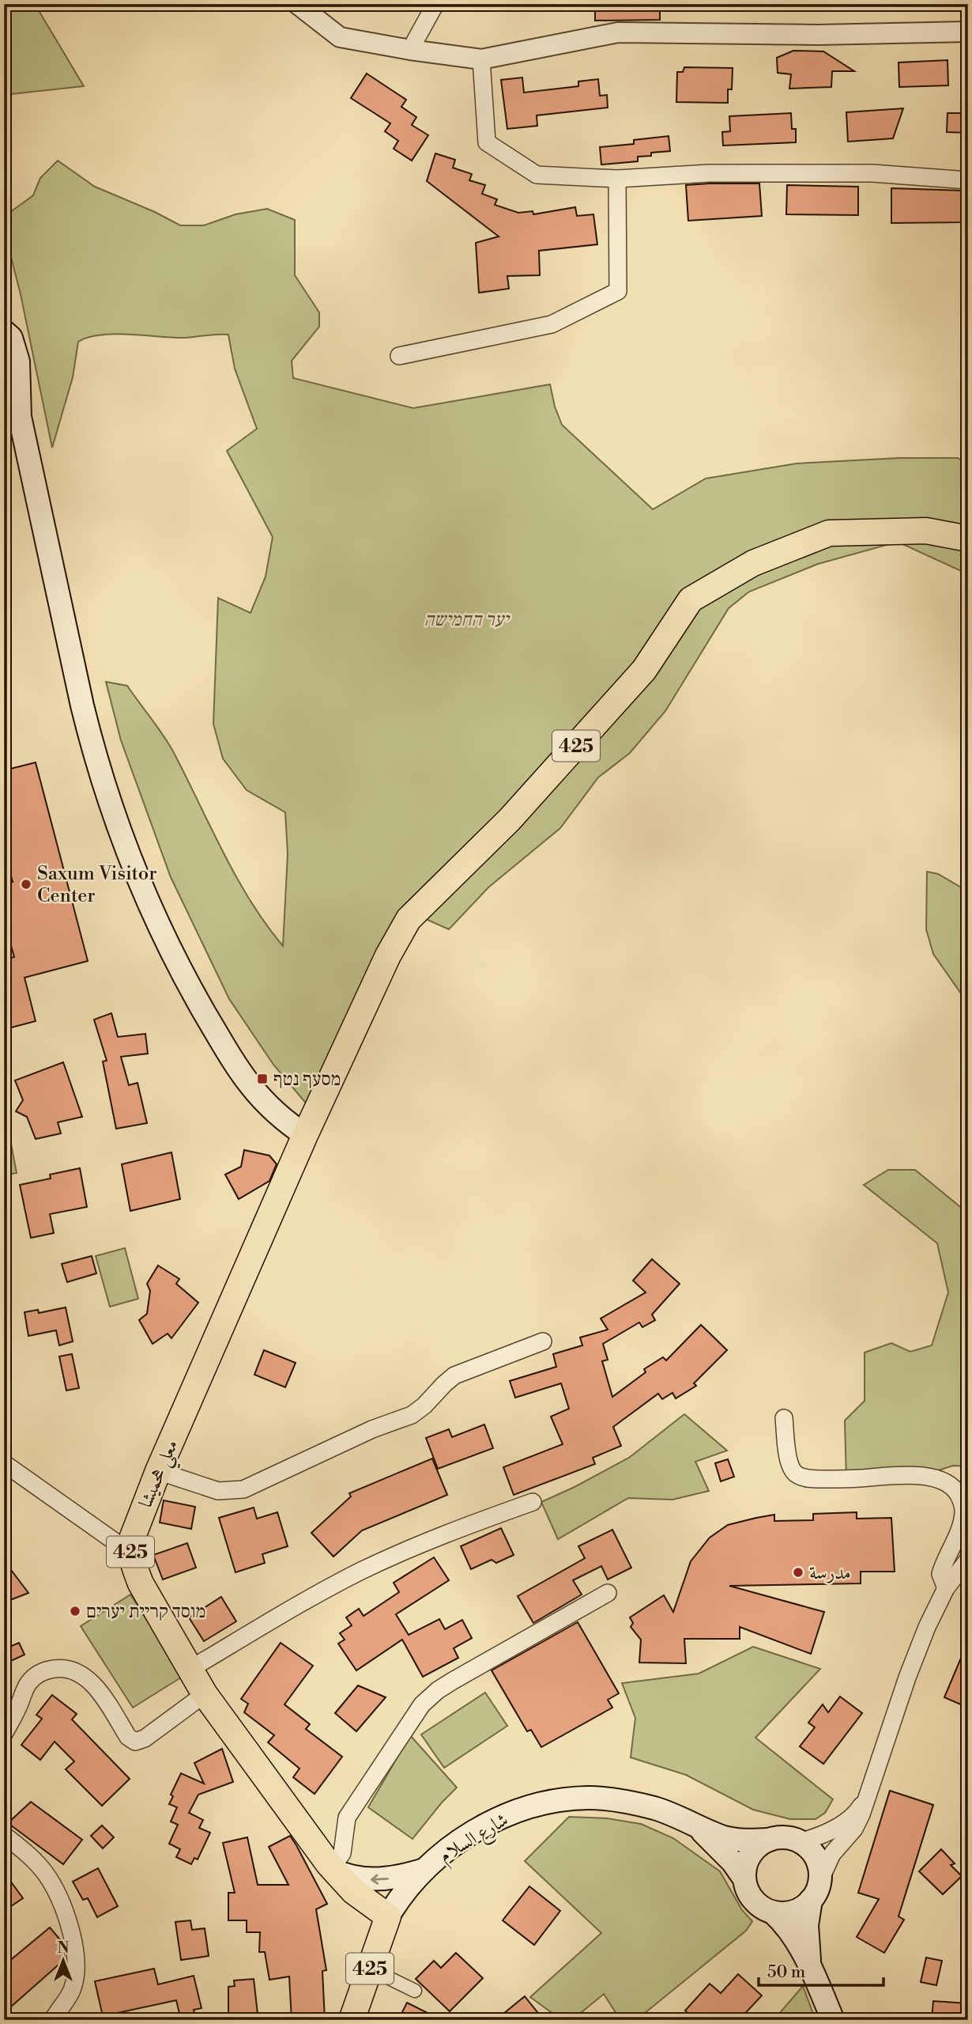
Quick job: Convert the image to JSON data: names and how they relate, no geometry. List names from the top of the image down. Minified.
{"streets":{"main road":["425","معلي هحميشا","شارع السلام"]},"crossings":[["425","معلي هحميشا"],["425","شارع السلام"]],"parks":["יער החמישה"],"places":{"other":["Saxum Visitor Center","مدرسة","מוסד קריית יערים"],"transit":["מסעף נטף"]},"scale_bar":"50 m","north":"top"}
